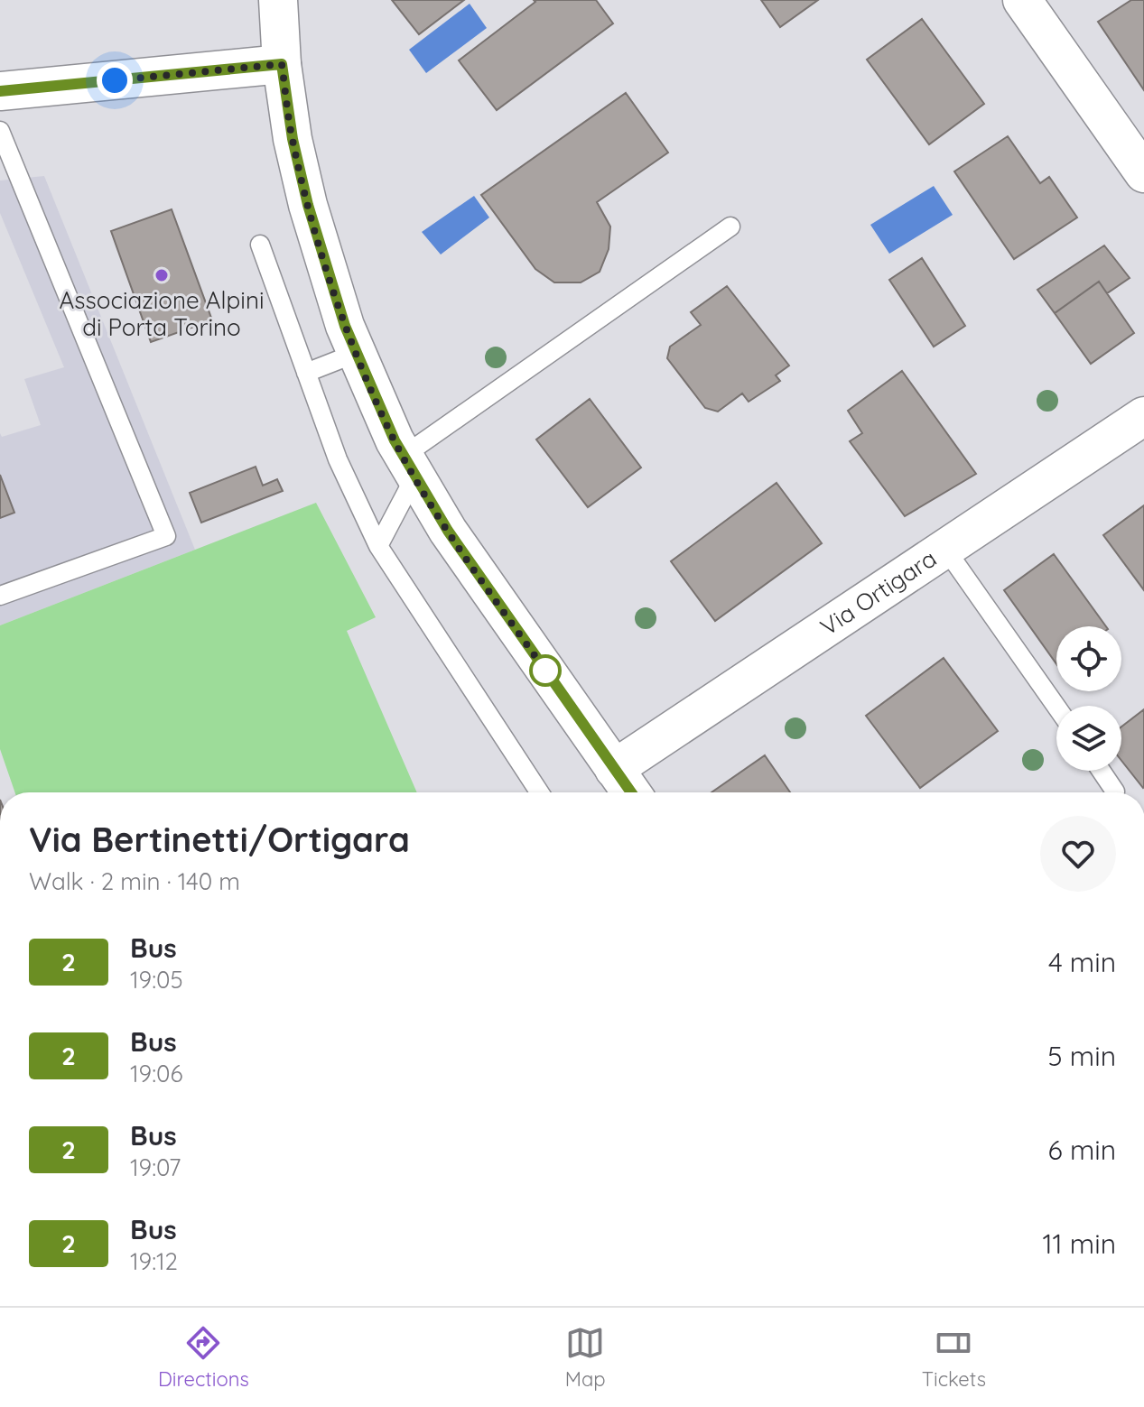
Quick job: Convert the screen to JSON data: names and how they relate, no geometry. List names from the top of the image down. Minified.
{"streets":{"street":["Via Ortigara"]},"places":["Associazione Alpini di Porta Torino"],"lines":["bus line 2"],"page":{"heading":["Via Bertinetti/Ortigara","Walk · 2 min · 140 m"],"list":[{"mark":"2","name":"Bus","note":"19:05","value":"4 min"},{"mark":"2","name":"Bus","note":"19:06","value":"5 min"},{"mark":"2","name":"Bus","note":"19:07","value":"6 min"},{"mark":"2","name":"Bus","note":"19:12","value":"11 min"}],"tabs":["Directions","Map","Tickets"]}}
